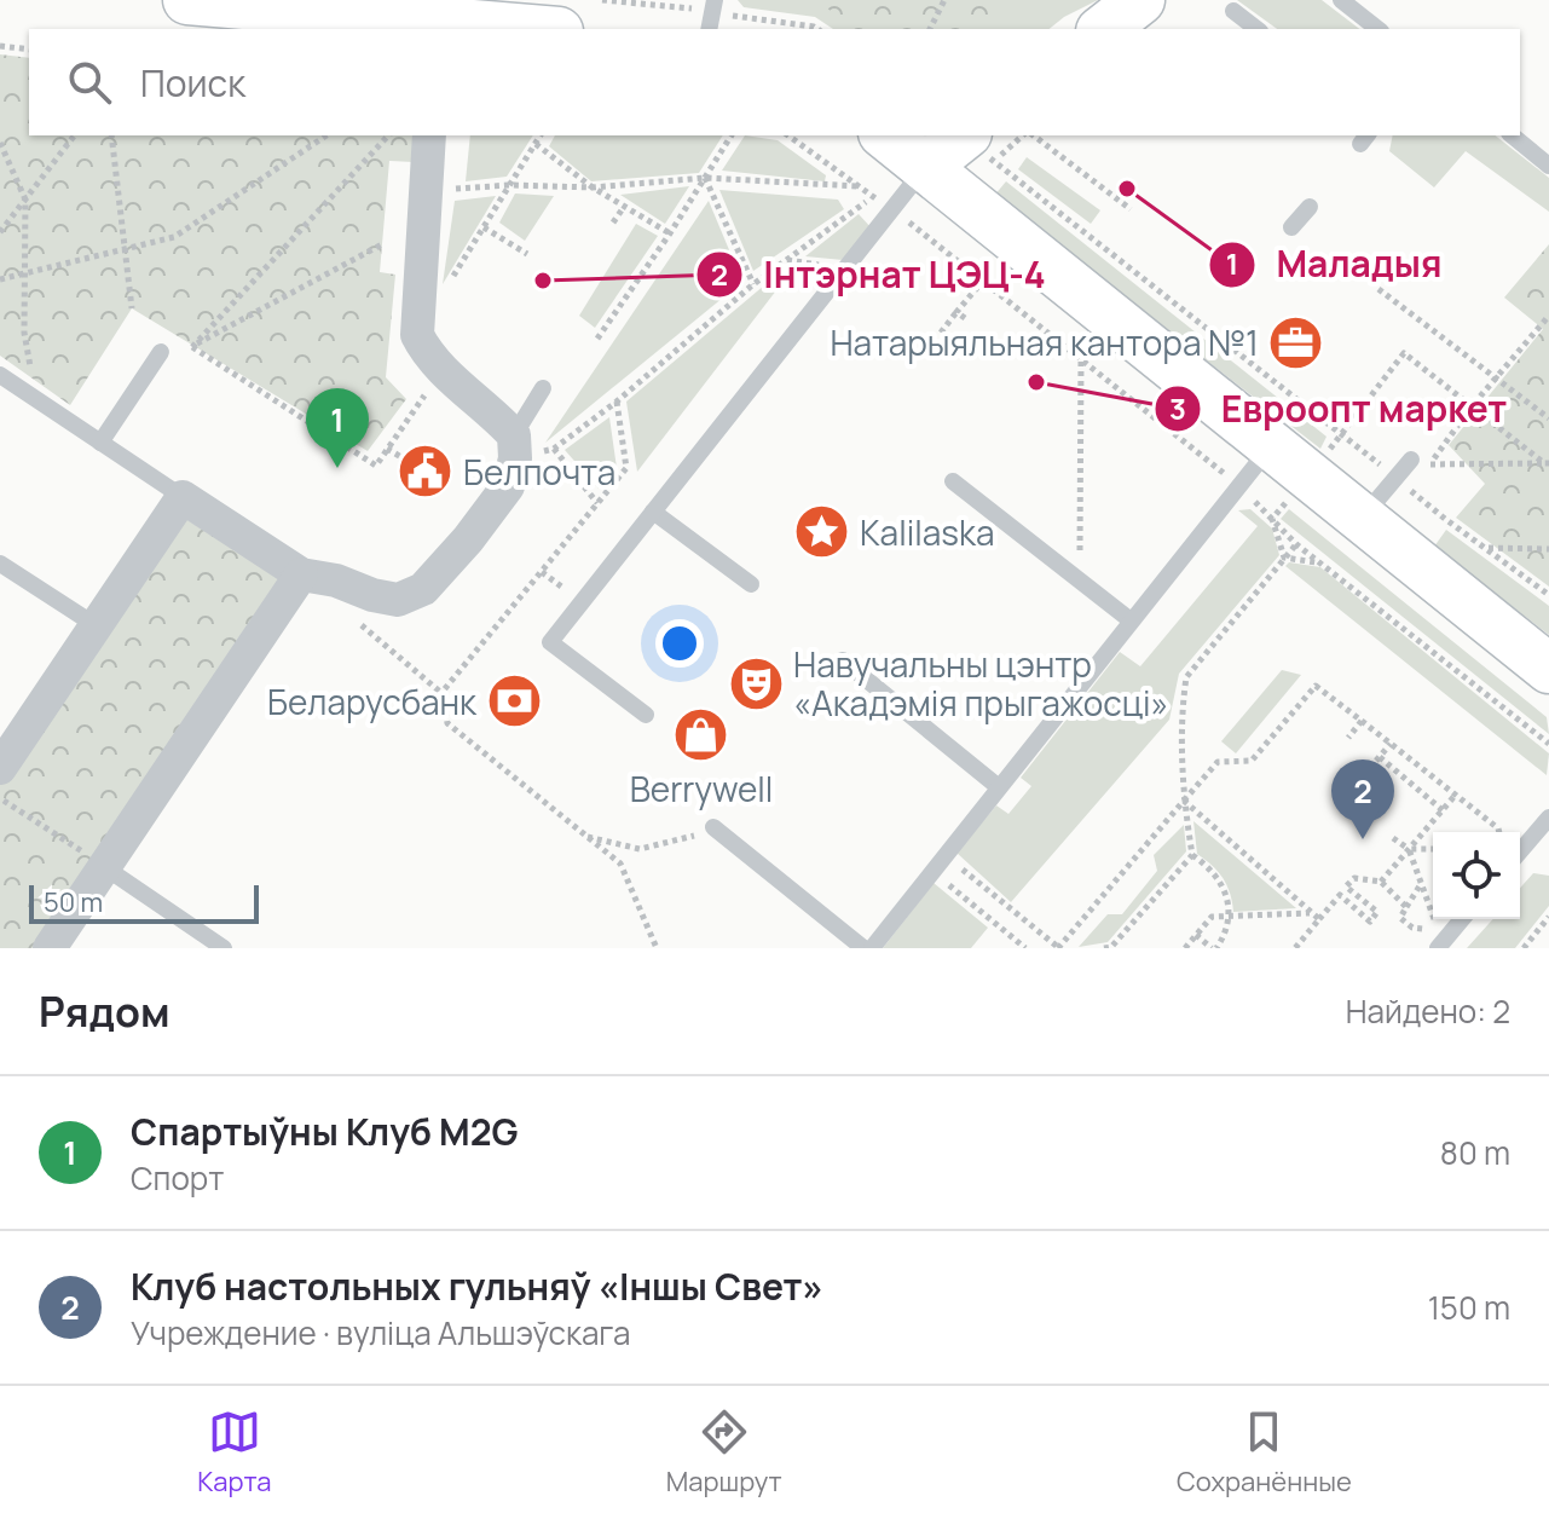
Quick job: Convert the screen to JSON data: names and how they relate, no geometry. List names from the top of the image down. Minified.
{"places":{"other":["Маладыя","Інтэрнат ЦЭЦ-4","Евроопт маркет"],"office":["Натарыяльная кантора №1"],"public building":["Белпочта"],"place":["Kalilaska"],"theatre":["Навучальны цэнтр «Акадэмія прыгажосці»"],"bank":["Беларусбанк"],"shop":["Berrywell"]},"scale_bar":"50 m","page":{"search":"Поиск","pins":["1","2"],"scale":"50 m","heading":["Рядом","Найдено: 2"],"list":[{"mark":"1","name":"Спартыўны Клуб M2G","note":"Спорт","value":"80 m"},{"mark":"2","name":"Клуб настольных гульняў «Іншы Свет»","note":"Учреждение · вуліца Альшэўскага","value":"150 m"}],"nav":["Карта","Маршрут","Сохранённые"]}}
